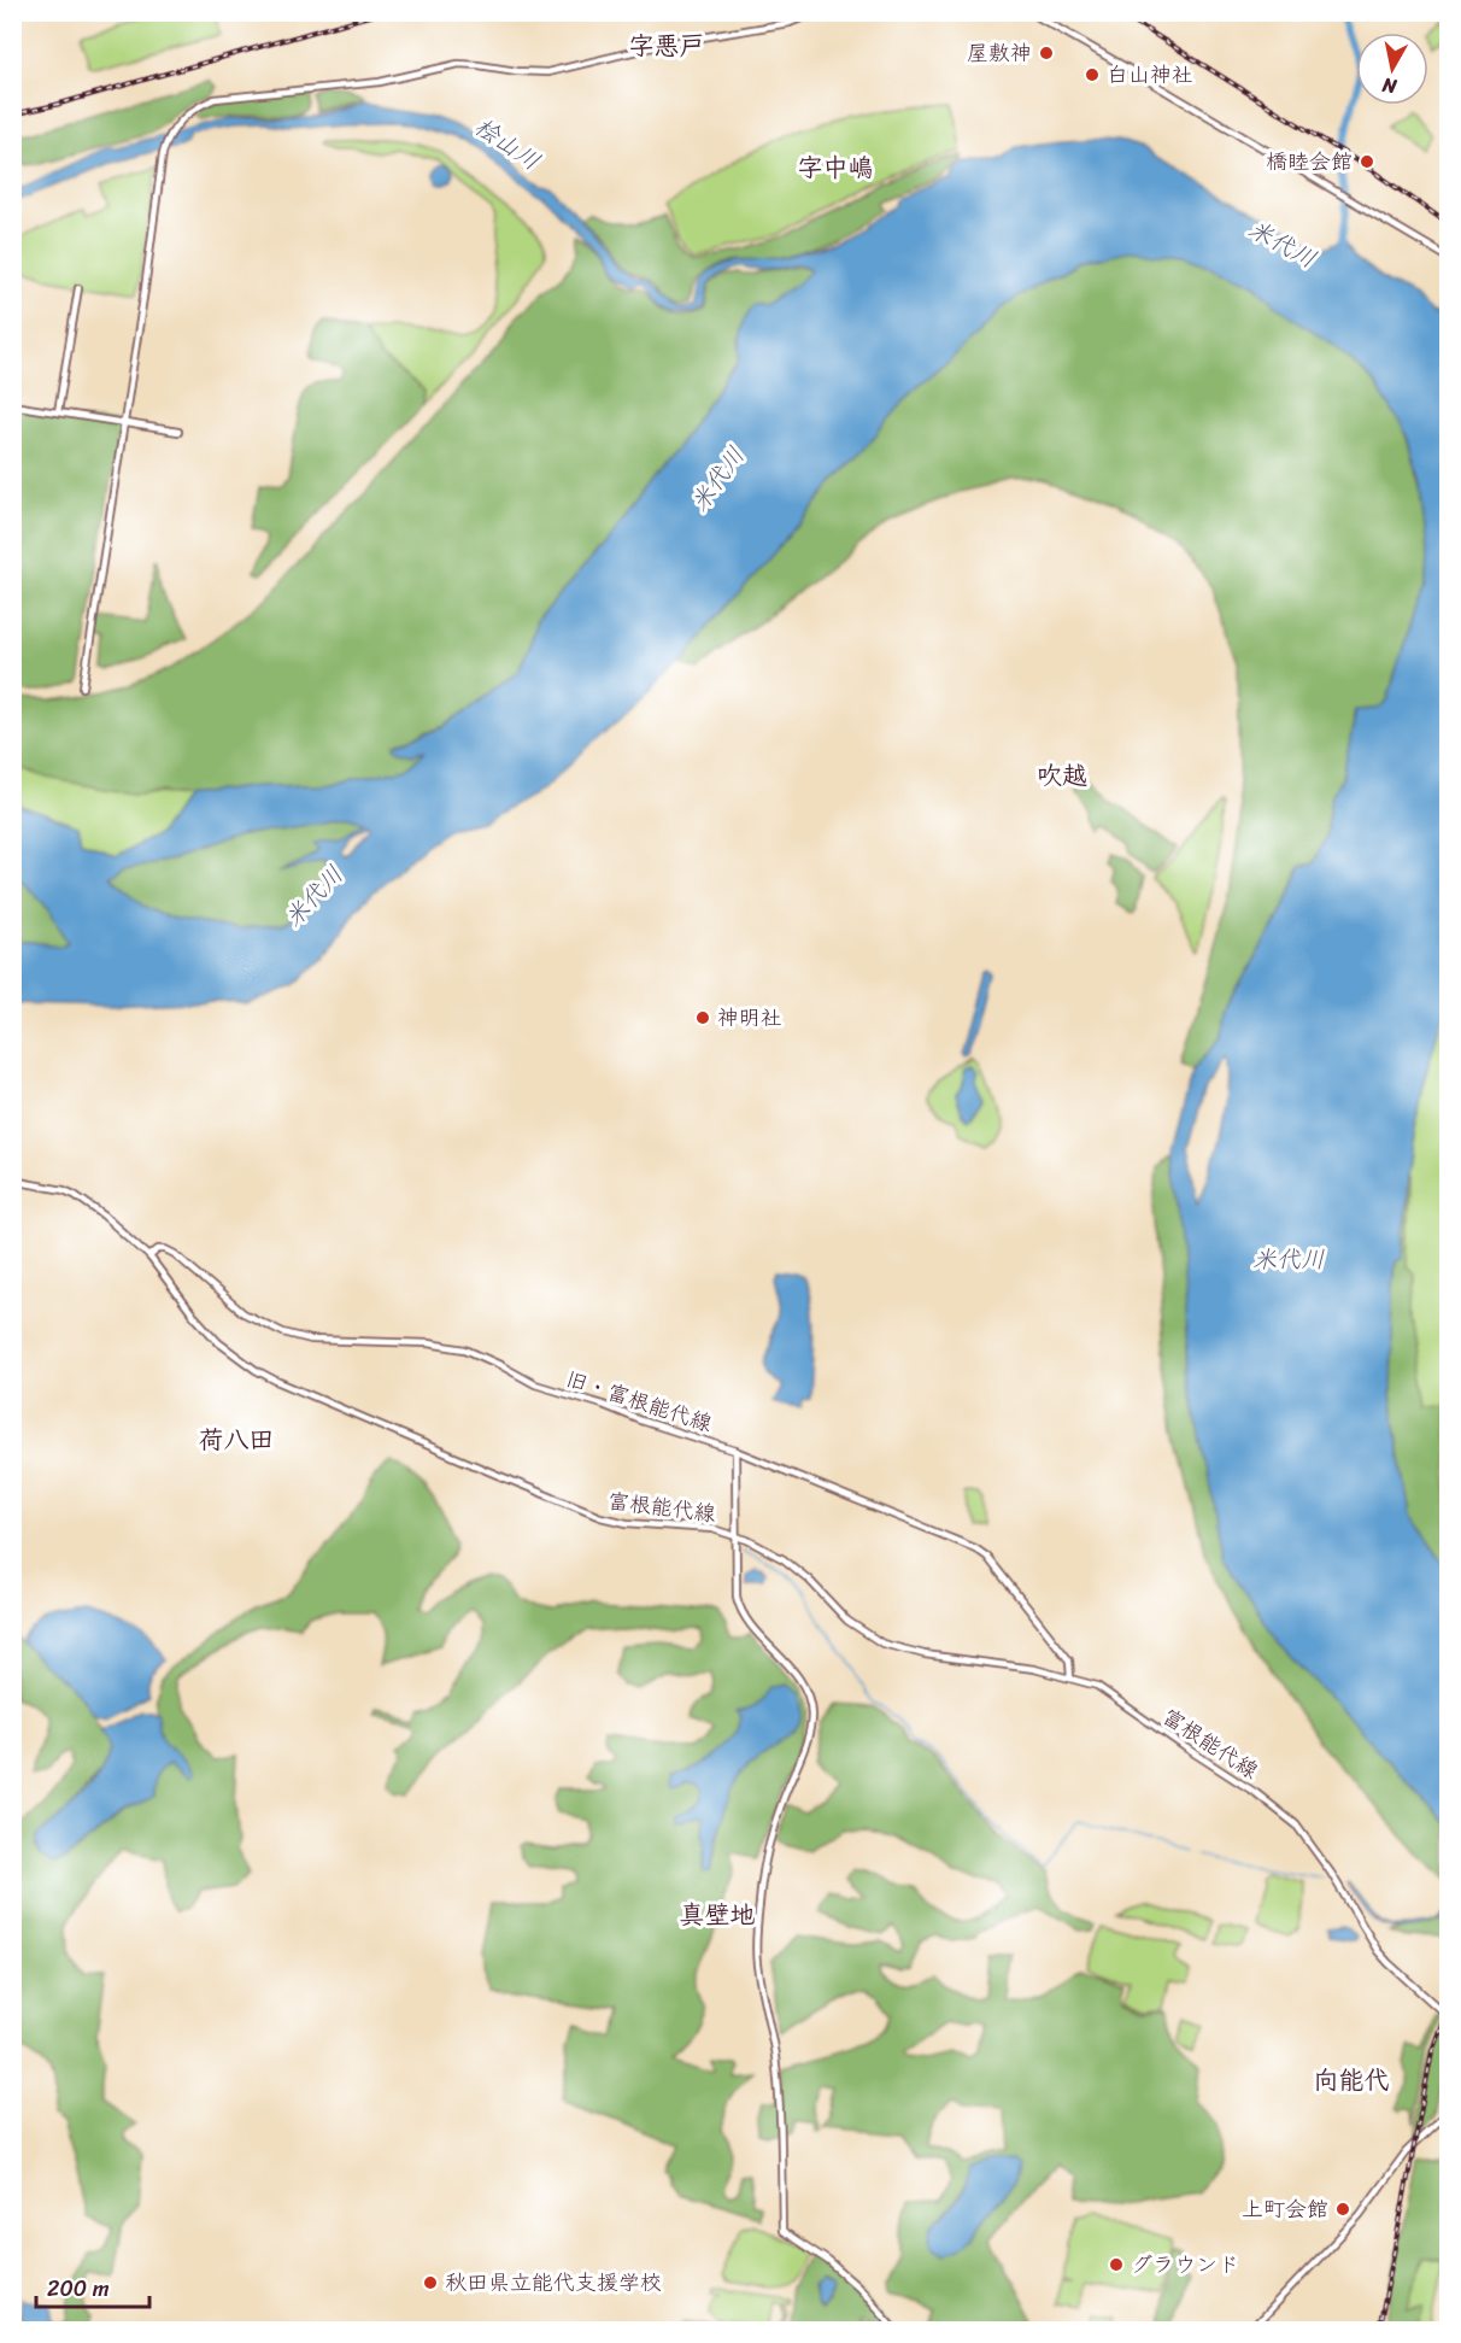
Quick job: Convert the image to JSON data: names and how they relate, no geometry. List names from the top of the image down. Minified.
{"streets":{"street":["旧・富根能代線","富根能代線"]},"crossings":[["旧・富根能代線","富根能代線"]],"districts":["字悪戸","字中嶋","吹越","荷八田","真壁地","向能代"],"water":["桧山川","米代川"],"places":["屋敷神","白山神社","橋睦会館","神明社","上町会館","グラウンド","秋田県立能代支援学校"],"scale_bar":"200 m","north":"bottom"}
